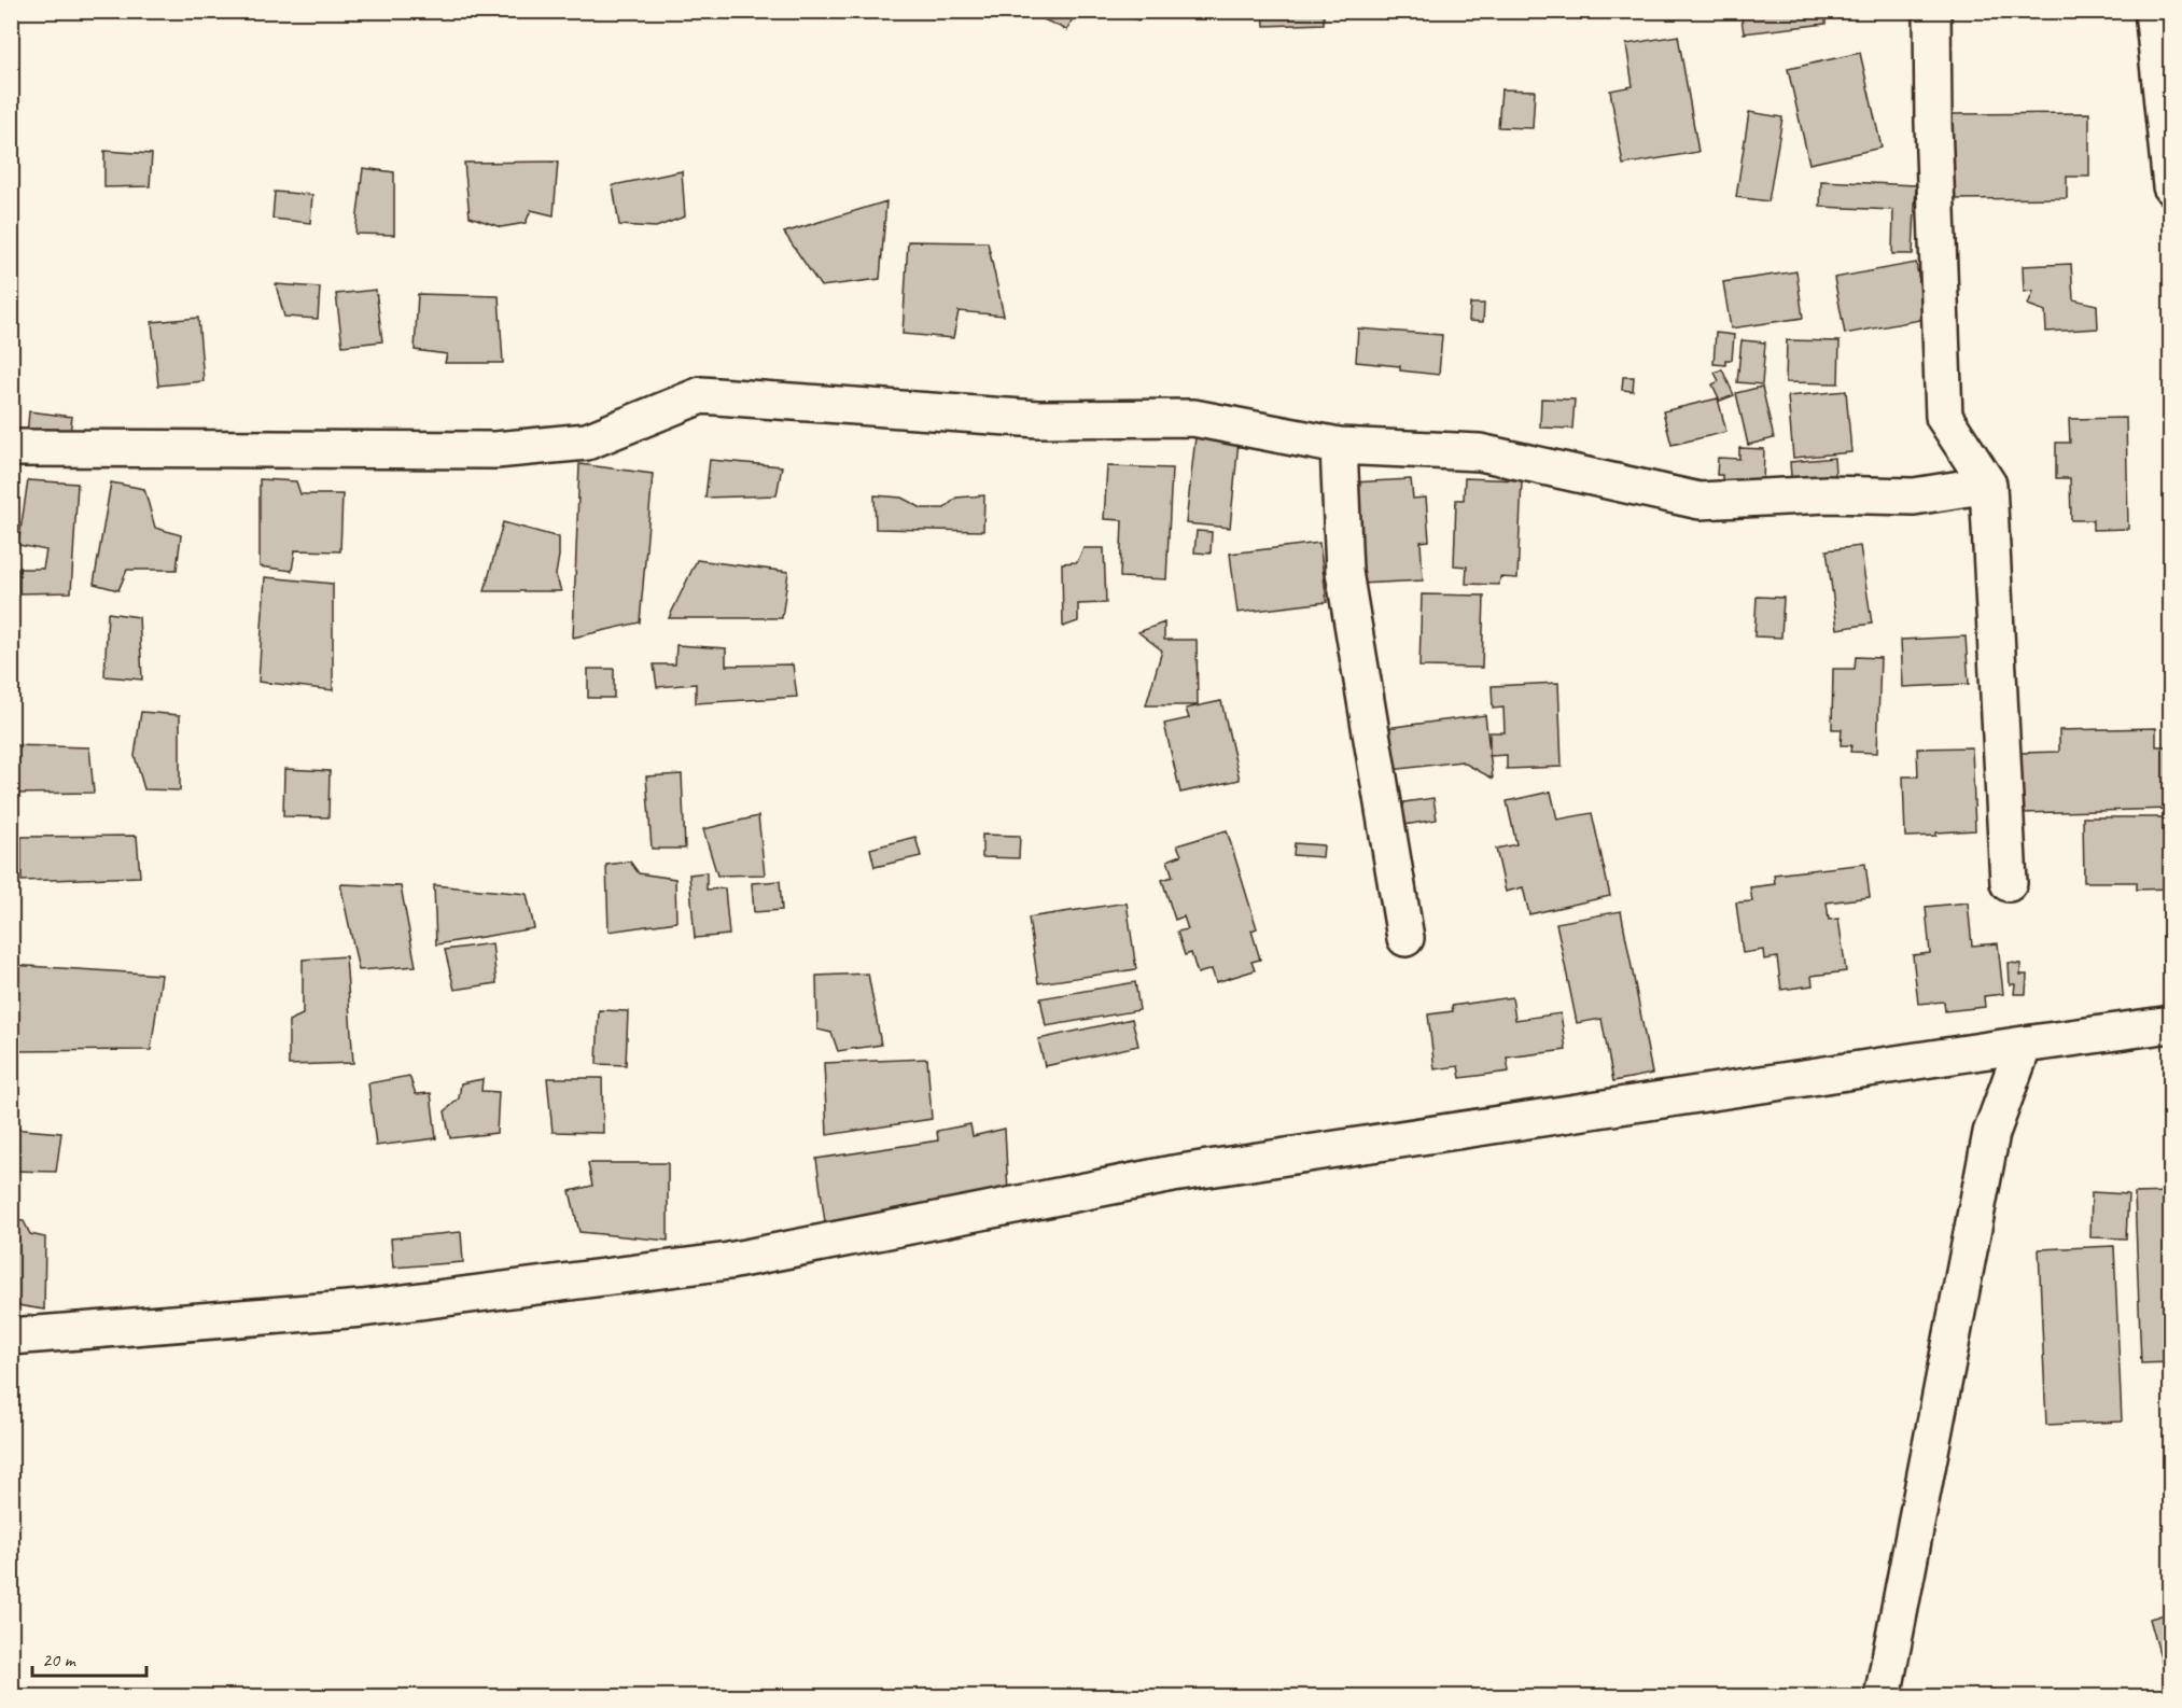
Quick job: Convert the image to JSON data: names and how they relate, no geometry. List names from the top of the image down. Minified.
{"scale_bar":"20 m"}
